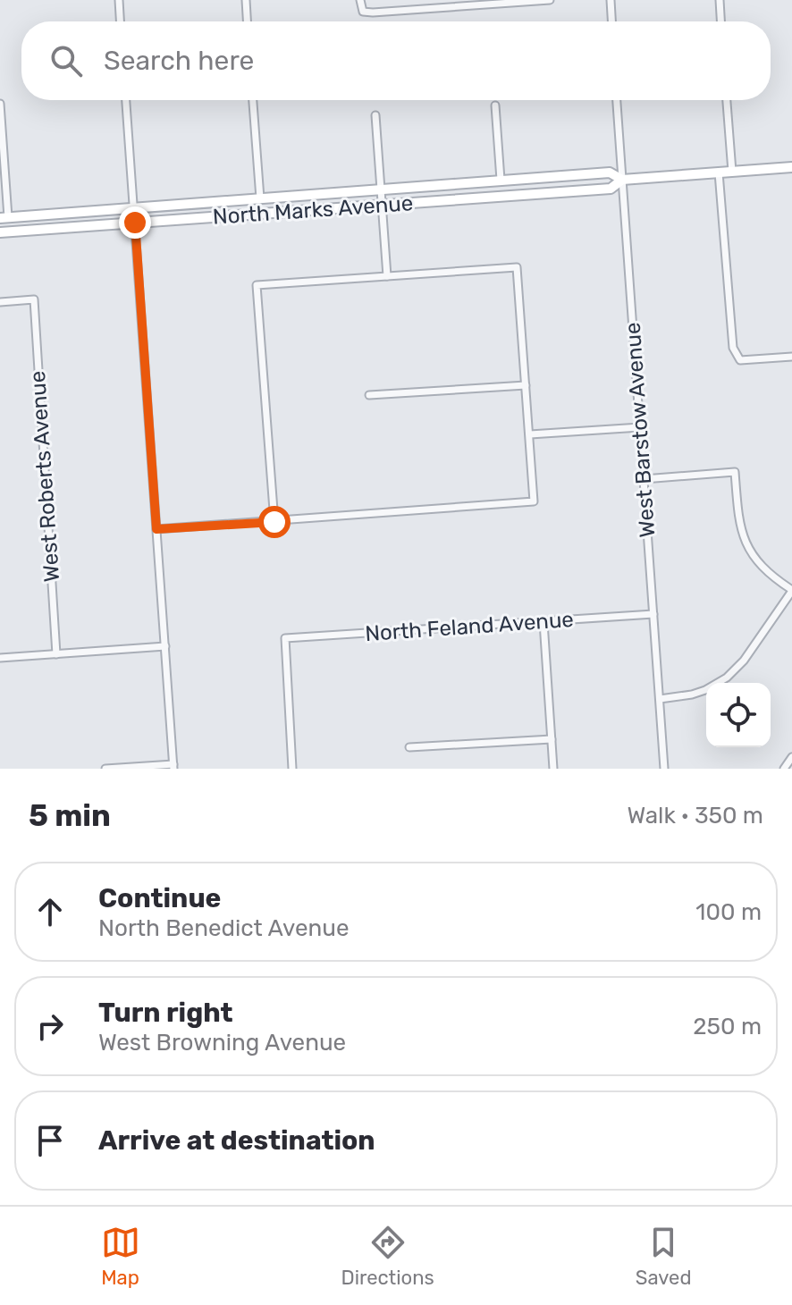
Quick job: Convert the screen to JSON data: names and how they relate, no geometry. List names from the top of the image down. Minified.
{"streets":{"main road":["North Marks Avenue"],"street":["West Barstow Avenue","West Roberts Avenue","North Feland Avenue"]},"crossings":[["North Marks Avenue","West Barstow Avenue"],["West Barstow Avenue","North Feland Avenue"]],"page":{"search":"Search here","heading":["5 min","Walk · 350 m"],"list":[["Continue","North Benedict Avenue","100 m"],["Turn right","West Browning Avenue","250 m"],"Arrive at destination"],"nav":["Map","Directions","Saved"]}}
